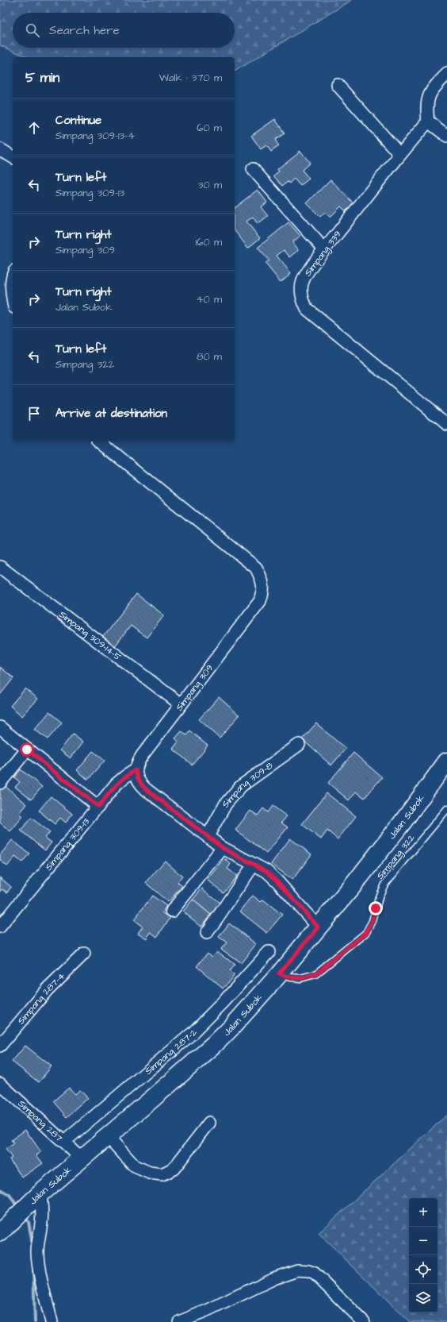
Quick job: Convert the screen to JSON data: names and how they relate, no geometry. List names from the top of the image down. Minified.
{"streets":{"main road":["Jalan Subok"],"street":["Simpang 339","Simpang 309-14-5","Simpang 309","Simpang 309-8","Simpang 309-13","Simpang 287-4","Simpang 287-2","Simpang 287"],"lane":["Simpang 322"]},"crossings":[["Simpang 309-14-5","Simpang 309"],["Simpang 309","Simpang 309-13"],["Jalan Subok","Simpang 322"],["Jalan Subok","Simpang 287"],["Simpang 287-2","Simpang 287"]],"page":{"search":"Search here","heading":["5 min","Walk · 370 m"],"list":[["Continue","Simpang 309-13-4","60 m"],["Turn left","Simpang 309-13","30 m"],["Turn right","Simpang 309","160 m"],["Turn right","Jalan Subok","40 m"],["Turn left","Simpang 322","80 m"],"Arrive at destination"],"map_buttons":["+","−"]}}
